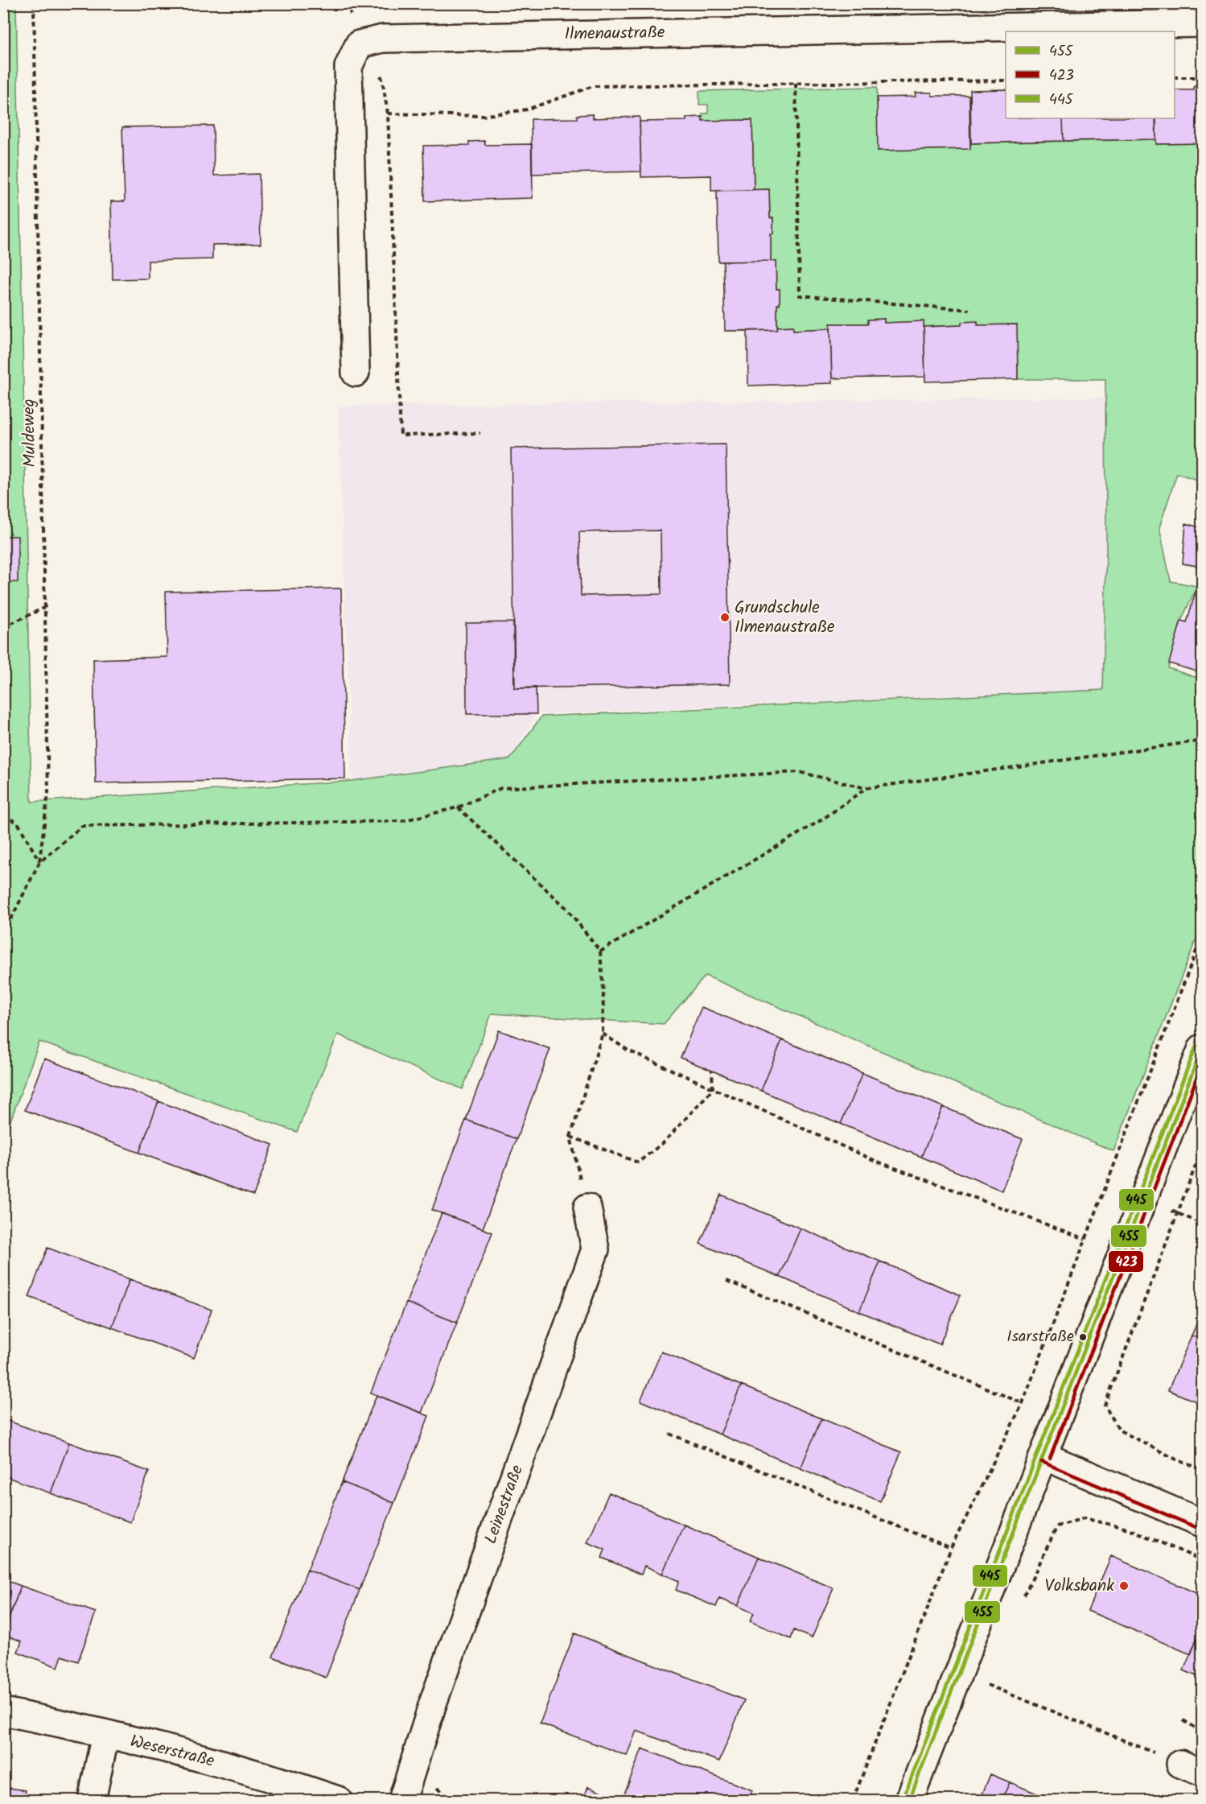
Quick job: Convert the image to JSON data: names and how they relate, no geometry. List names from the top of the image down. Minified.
{"streets":{"street":["Ilmenaustraße","Leinestraße","Weserstraße"],"path":["Muldeweg"]},"places":["Grundschule Ilmenaustraße","Isarstraße","Volksbank"],"lines":["transit line 445","transit line 455","transit line 423"],"legend":["455","423","445"]}
